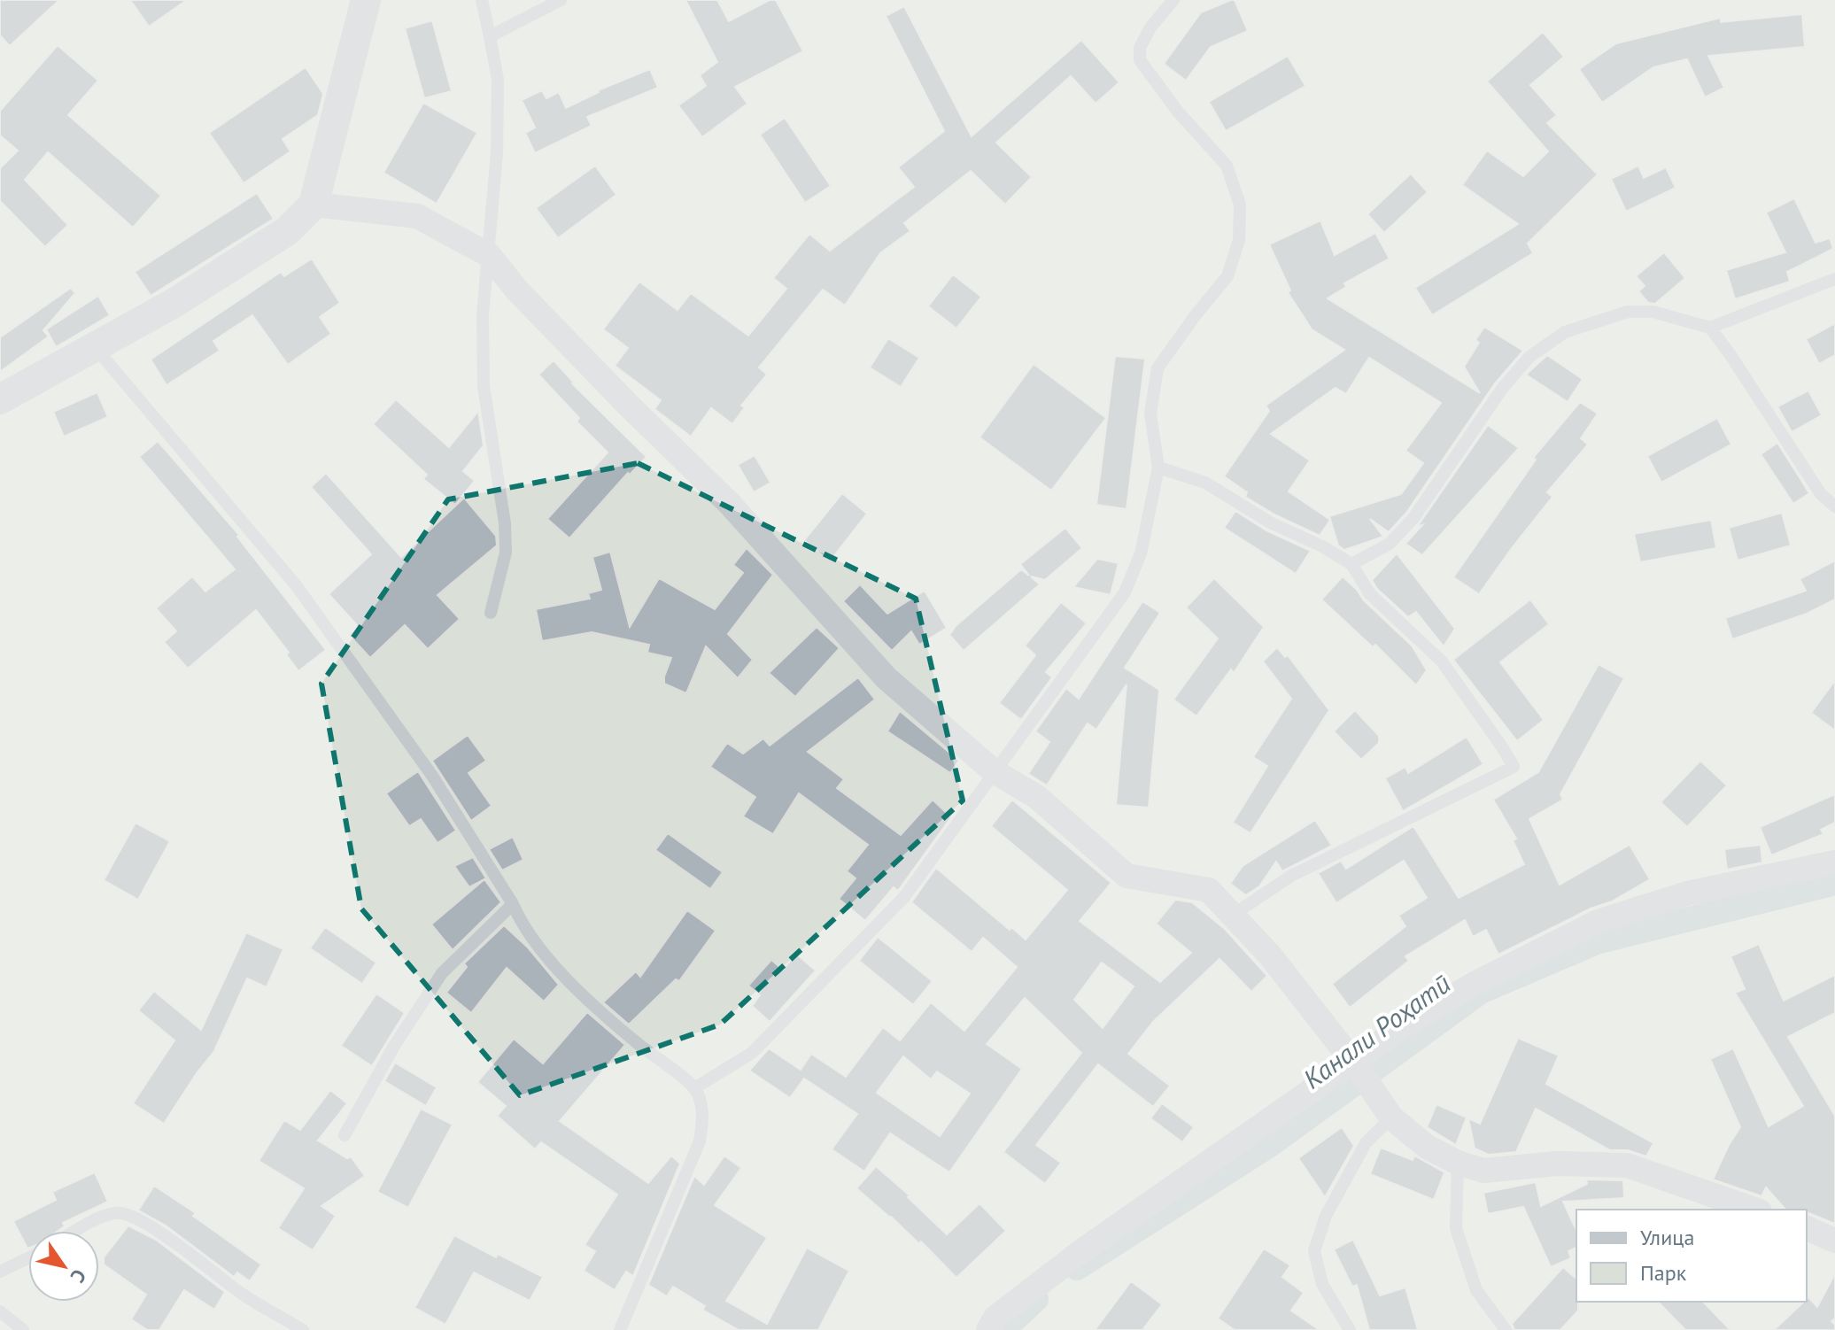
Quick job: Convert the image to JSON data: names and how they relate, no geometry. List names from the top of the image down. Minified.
{"water":["Канали Роҳатӣ"],"legend":["Улица","Парк"],"north":"bottom right"}
